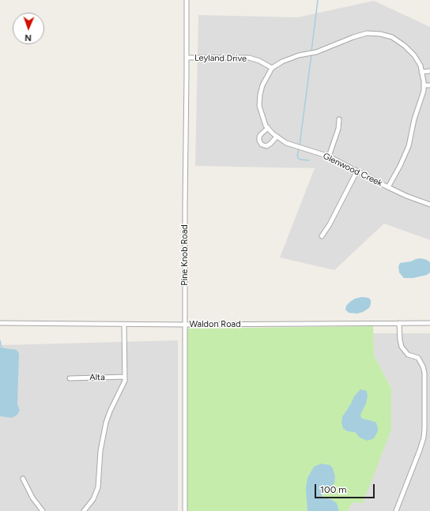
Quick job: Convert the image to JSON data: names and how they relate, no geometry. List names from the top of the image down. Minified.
{"streets":{"street":["Leyland Drive","Glenwood Creek","Pine Knob Road","Waldon Road","Alta"]},"crossings":[["Leyland Drive","Glenwood Creek"],["Leyland Drive","Pine Knob Road"],["Pine Knob Road","Waldon Road"]],"scale_bar":"100 m","north":"bottom"}
